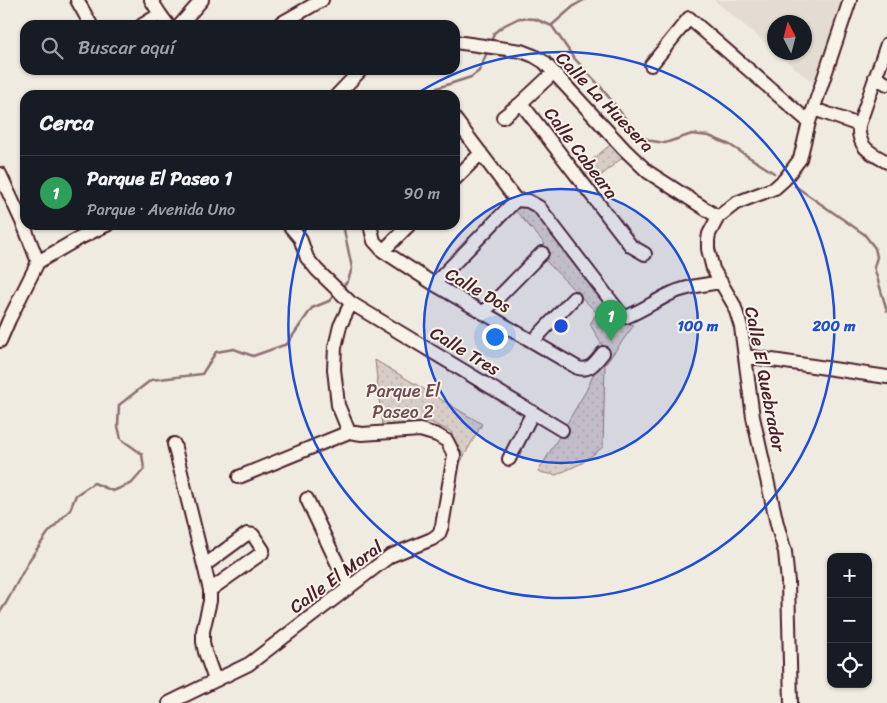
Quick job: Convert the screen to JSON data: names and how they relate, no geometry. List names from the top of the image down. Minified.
{"streets":{"street":["Calle La Huesera","Calle Cabeara","Calle Dos","Calle Tres","Calle El Quebrador","Calle El Moral"]},"crossings":[["Calle La Huesera","Calle Cabeara"],["Calle La Huesera","Calle El Quebrador"]],"parks":["Parque El Paseo 2"],"north":"top","page":{"search":"Buscar aquí","heading":"Cerca","list":[{"mark":"1","name":"Parque El Paseo 1","note":"Parque · Avenida Uno","value":"90 m"}],"pins":"1","map_buttons":["+","−"]},"rings":["100 m","200 m"]}
